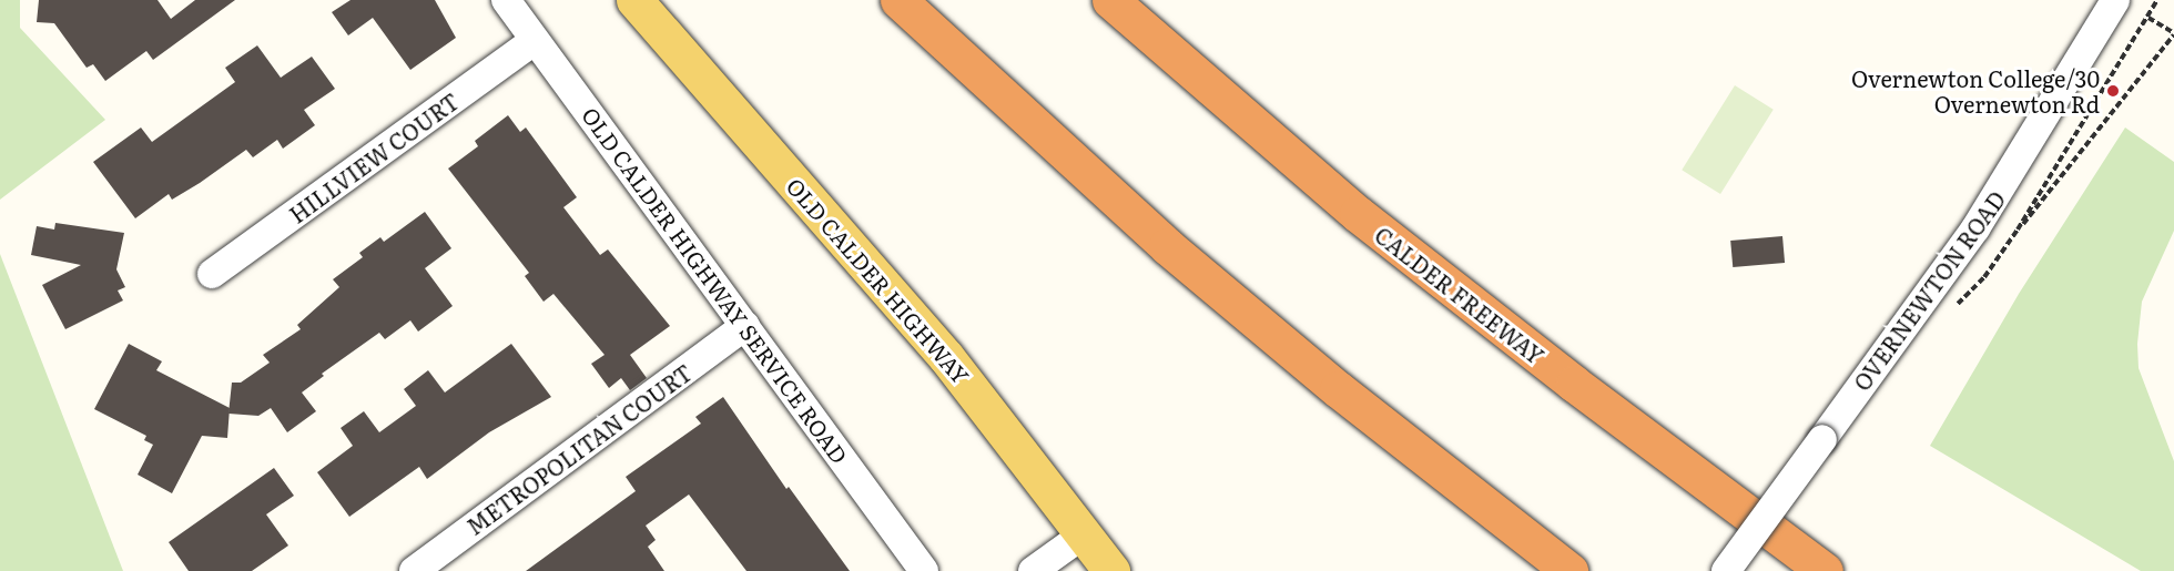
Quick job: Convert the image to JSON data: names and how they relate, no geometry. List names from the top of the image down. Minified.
{"streets":{"highway":["CALDER FREEWAY"],"main road":["OLD CALDER HIGHWAY"],"street":["HILLVIEW COURT","OLD CALDER HIGHWAY SERVICE ROAD","OVERNEWTON ROAD","METROPOLITAN COURT"]},"crossings":[["HILLVIEW COURT","OLD CALDER HIGHWAY SERVICE ROAD"],["OLD CALDER HIGHWAY SERVICE ROAD","METROPOLITAN COURT"]],"places":["Overnewton College/30 Overnewton Rd"]}
